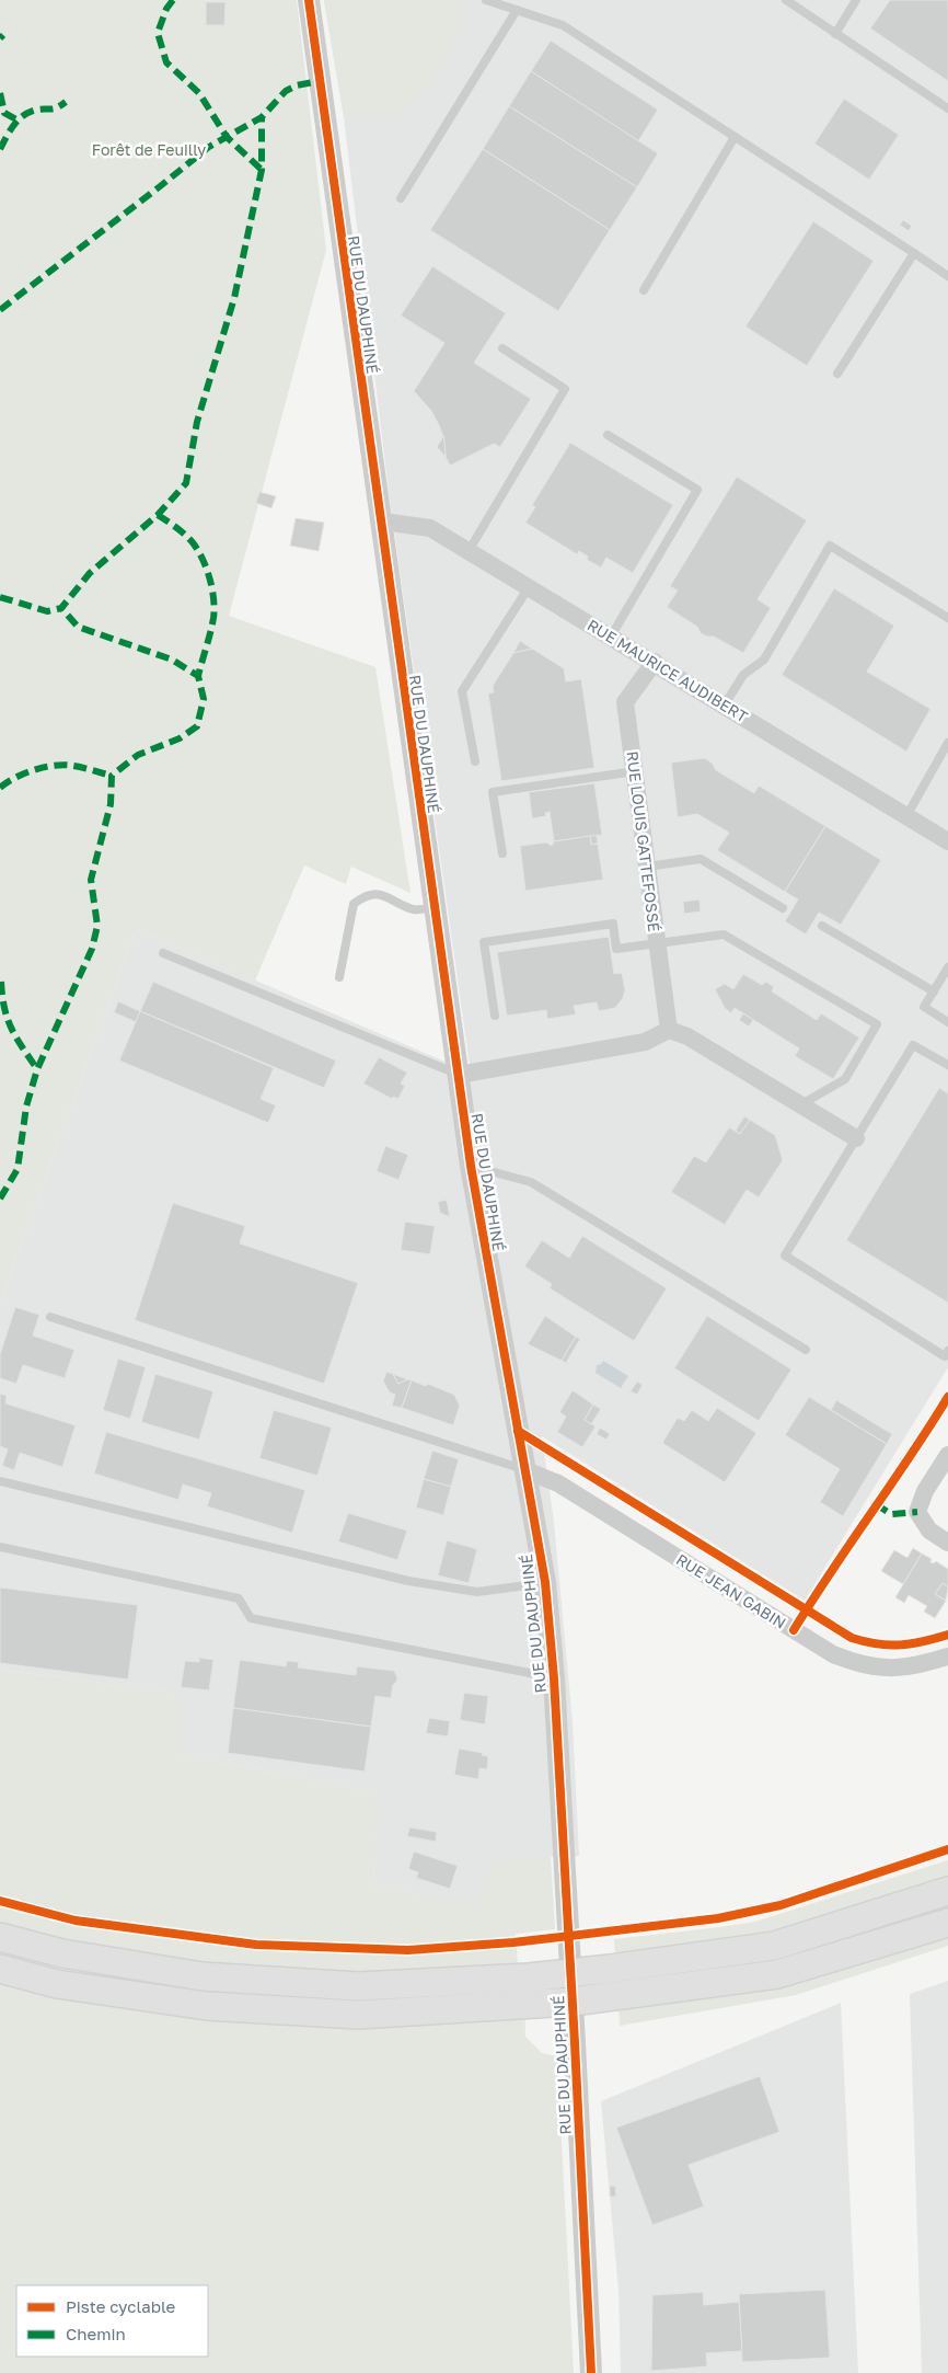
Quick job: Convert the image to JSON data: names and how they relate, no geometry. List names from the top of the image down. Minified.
{"streets":{"street":["RUE DU DAUPHINÉ","RUE MAURICE AUDIBERT","RUE LOUIS GATTEFOSSÉ","RUE JEAN GABIN"]},"crossings":[["RUE DU DAUPHINÉ","RUE MAURICE AUDIBERT"],["RUE DU DAUPHINÉ","RUE JEAN GABIN"],["RUE MAURICE AUDIBERT","RUE LOUIS GATTEFOSSÉ"]],"parks":["Forêt de Feuilly"],"legend":["Piste cyclable","Chemin"]}
